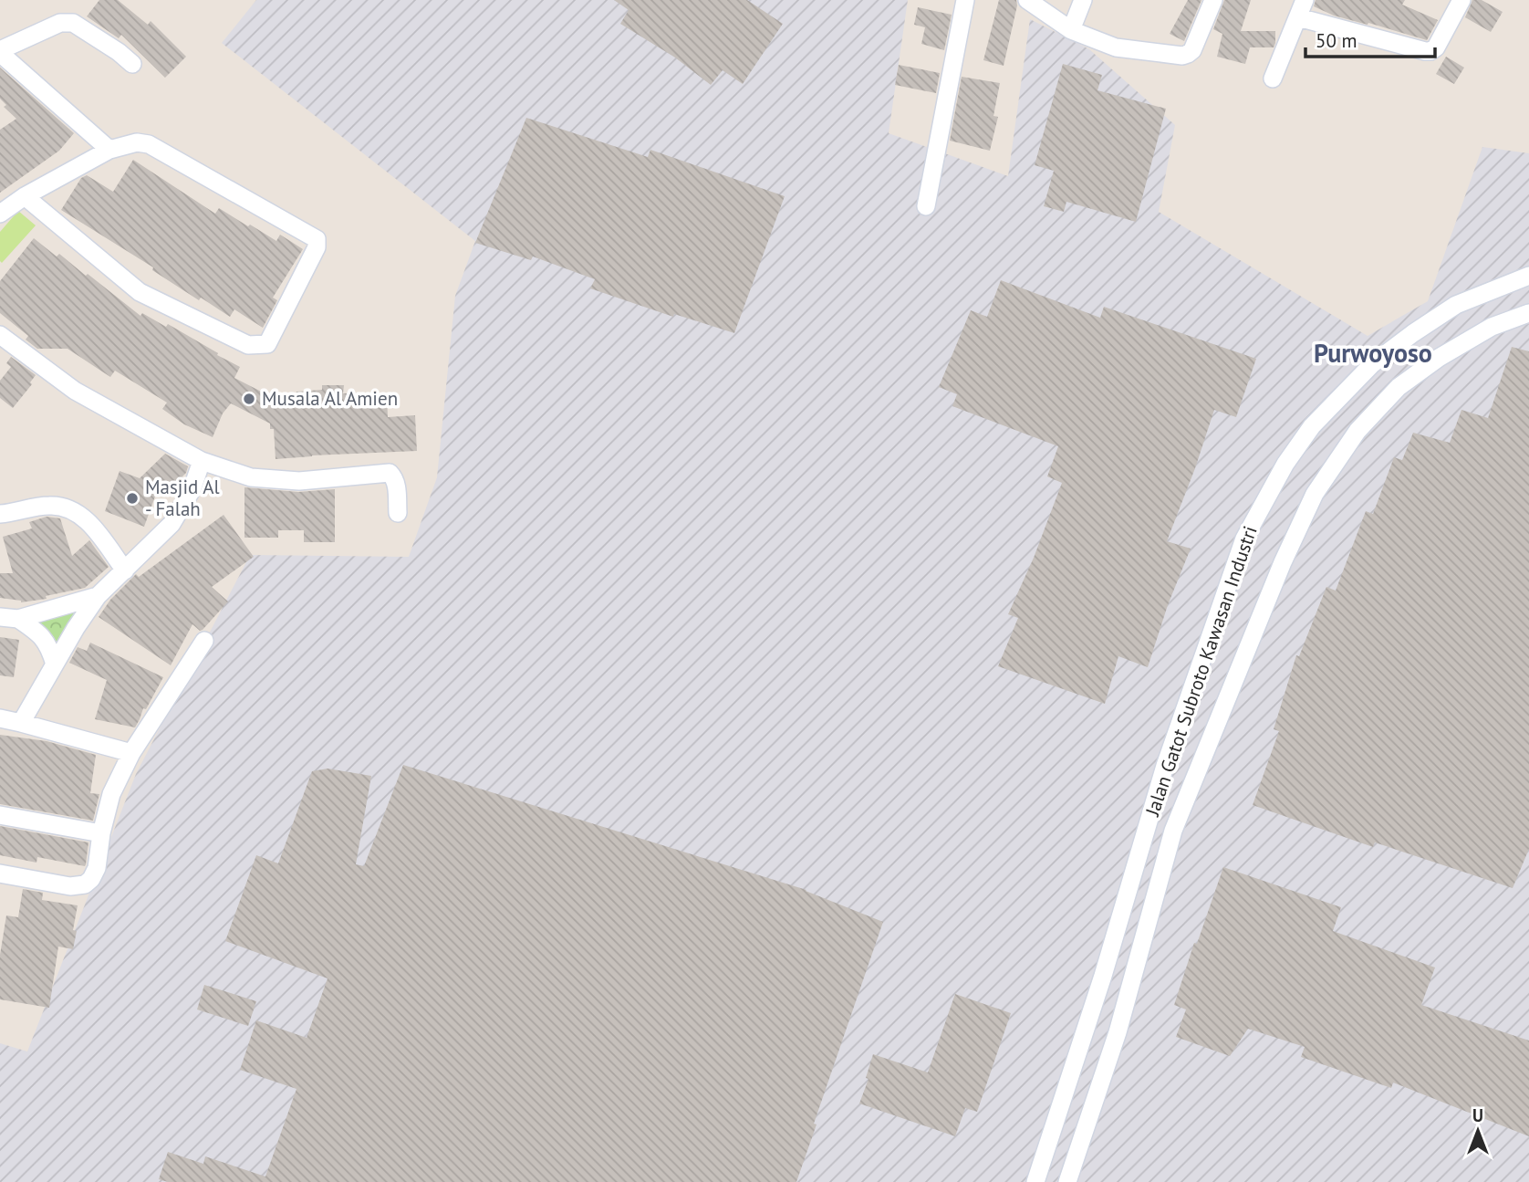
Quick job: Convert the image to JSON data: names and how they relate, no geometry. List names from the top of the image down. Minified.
{"streets":{"street":["Jalan Gatot Subroto Kawasan Industri"]},"districts":["Purwoyoso"],"places":["Musala Al Amien","Masjid Al - Falah"],"scale_bar":"50 m","north":"top"}
